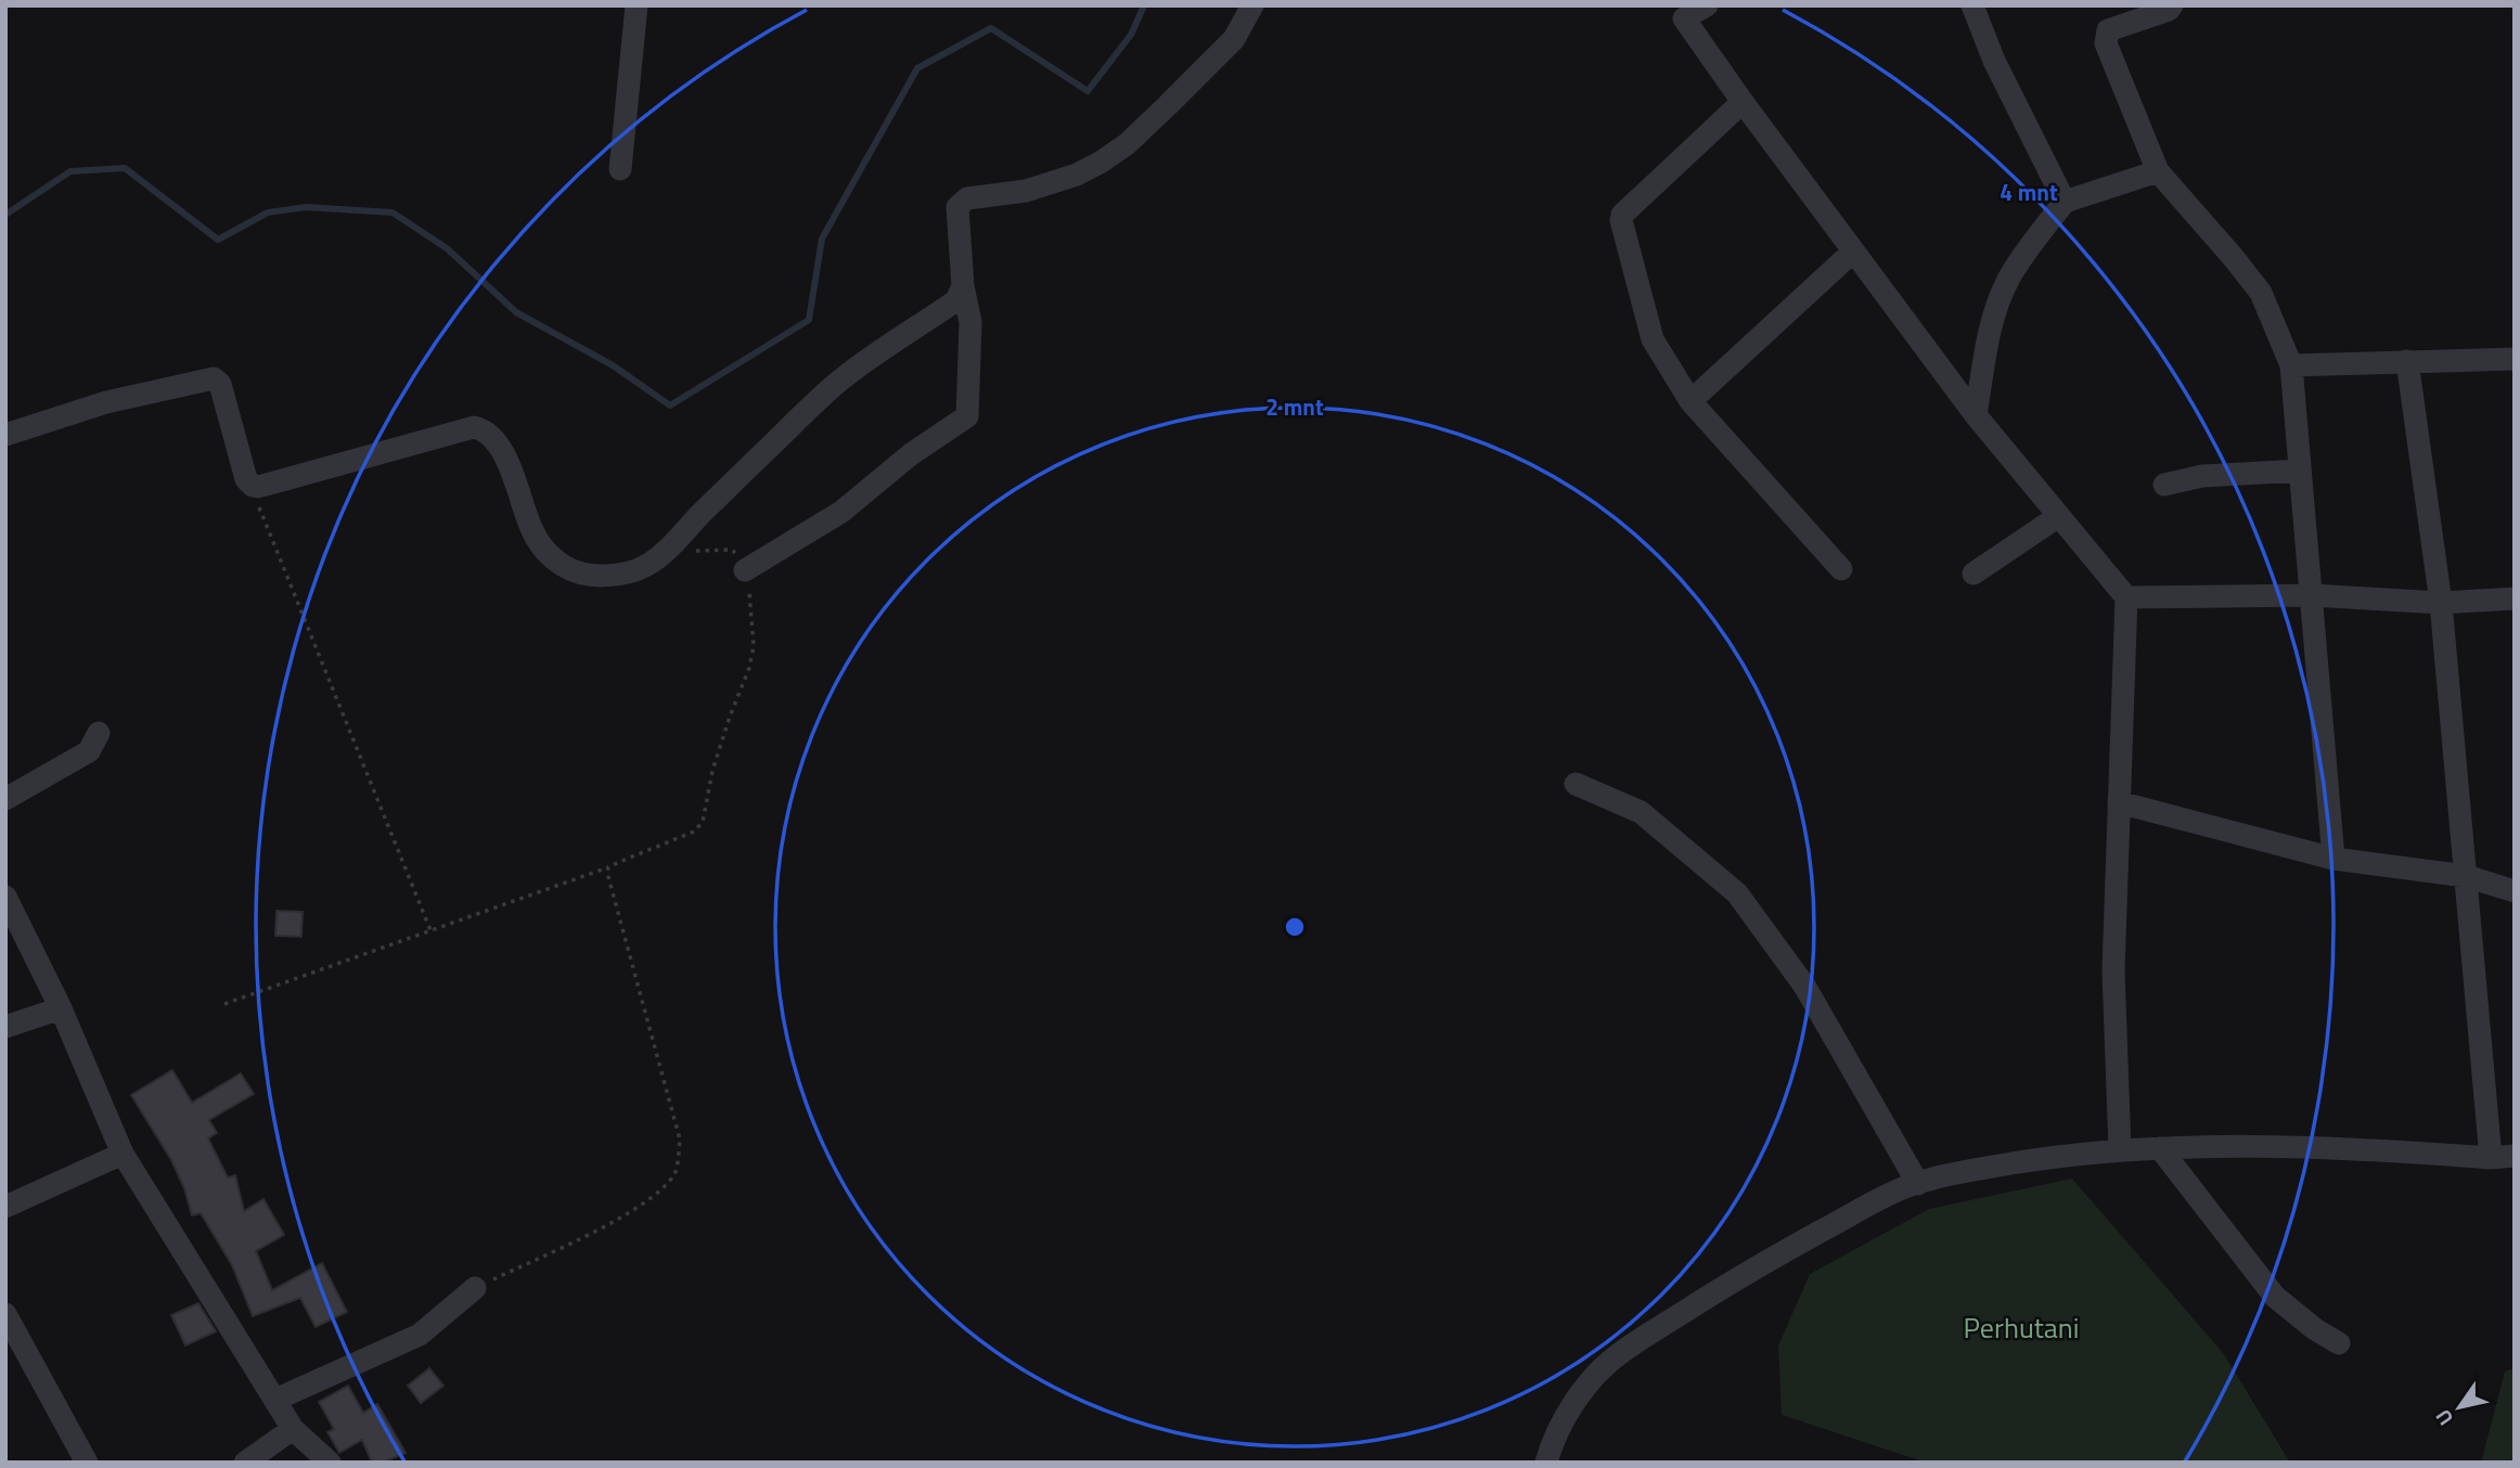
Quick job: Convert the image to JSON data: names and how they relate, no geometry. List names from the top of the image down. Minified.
{"parks":["Perhutani"],"north":"bottom left","rings":["4 mnt","2 mnt"]}
